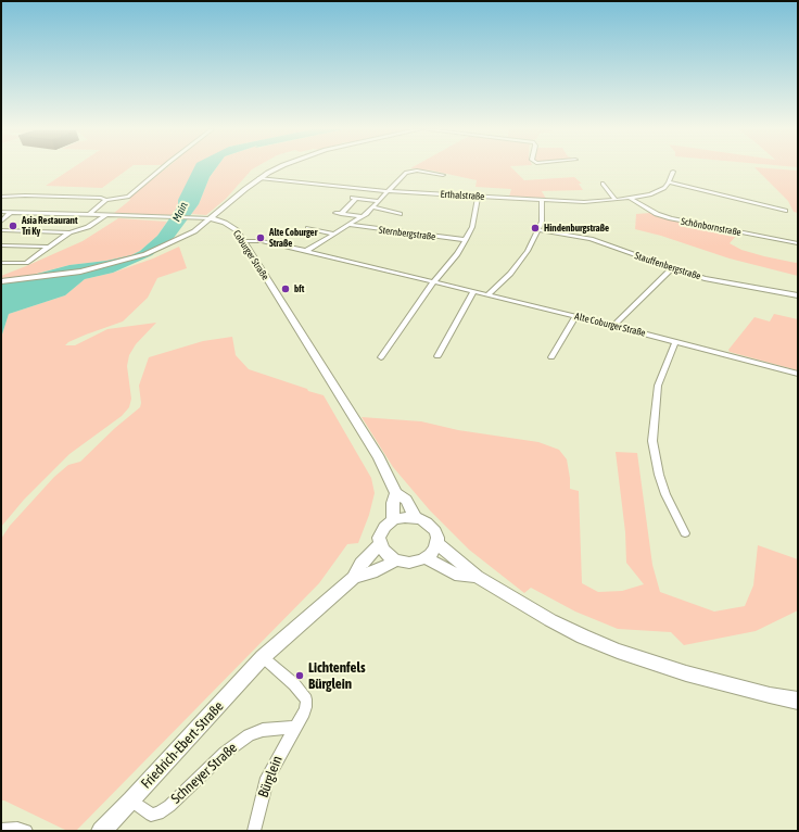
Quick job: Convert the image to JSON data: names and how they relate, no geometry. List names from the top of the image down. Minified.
{"streets":{"street":["Erthalstraße","Schönbornstraße","Sternbergstraße","Coburger Straße","Stauffenbergstraße","Alte Coburger Straße","Friedrich-Ebert-Straße","Schneyer Straße","Bürglein"]},"crossings":[["Erthalstraße","Schönbornstraße"],["Coburger Straße","Alte Coburger Straße"],["Friedrich-Ebert-Straße","Schneyer Straße"],["Schneyer Straße","Bürglein"]],"water":["Main"],"places":["Asia Restaurant Tri Ky","Hindenburgstraße","Alte Coburger Straße","bft","Lichtenfels Bürglein"]}
